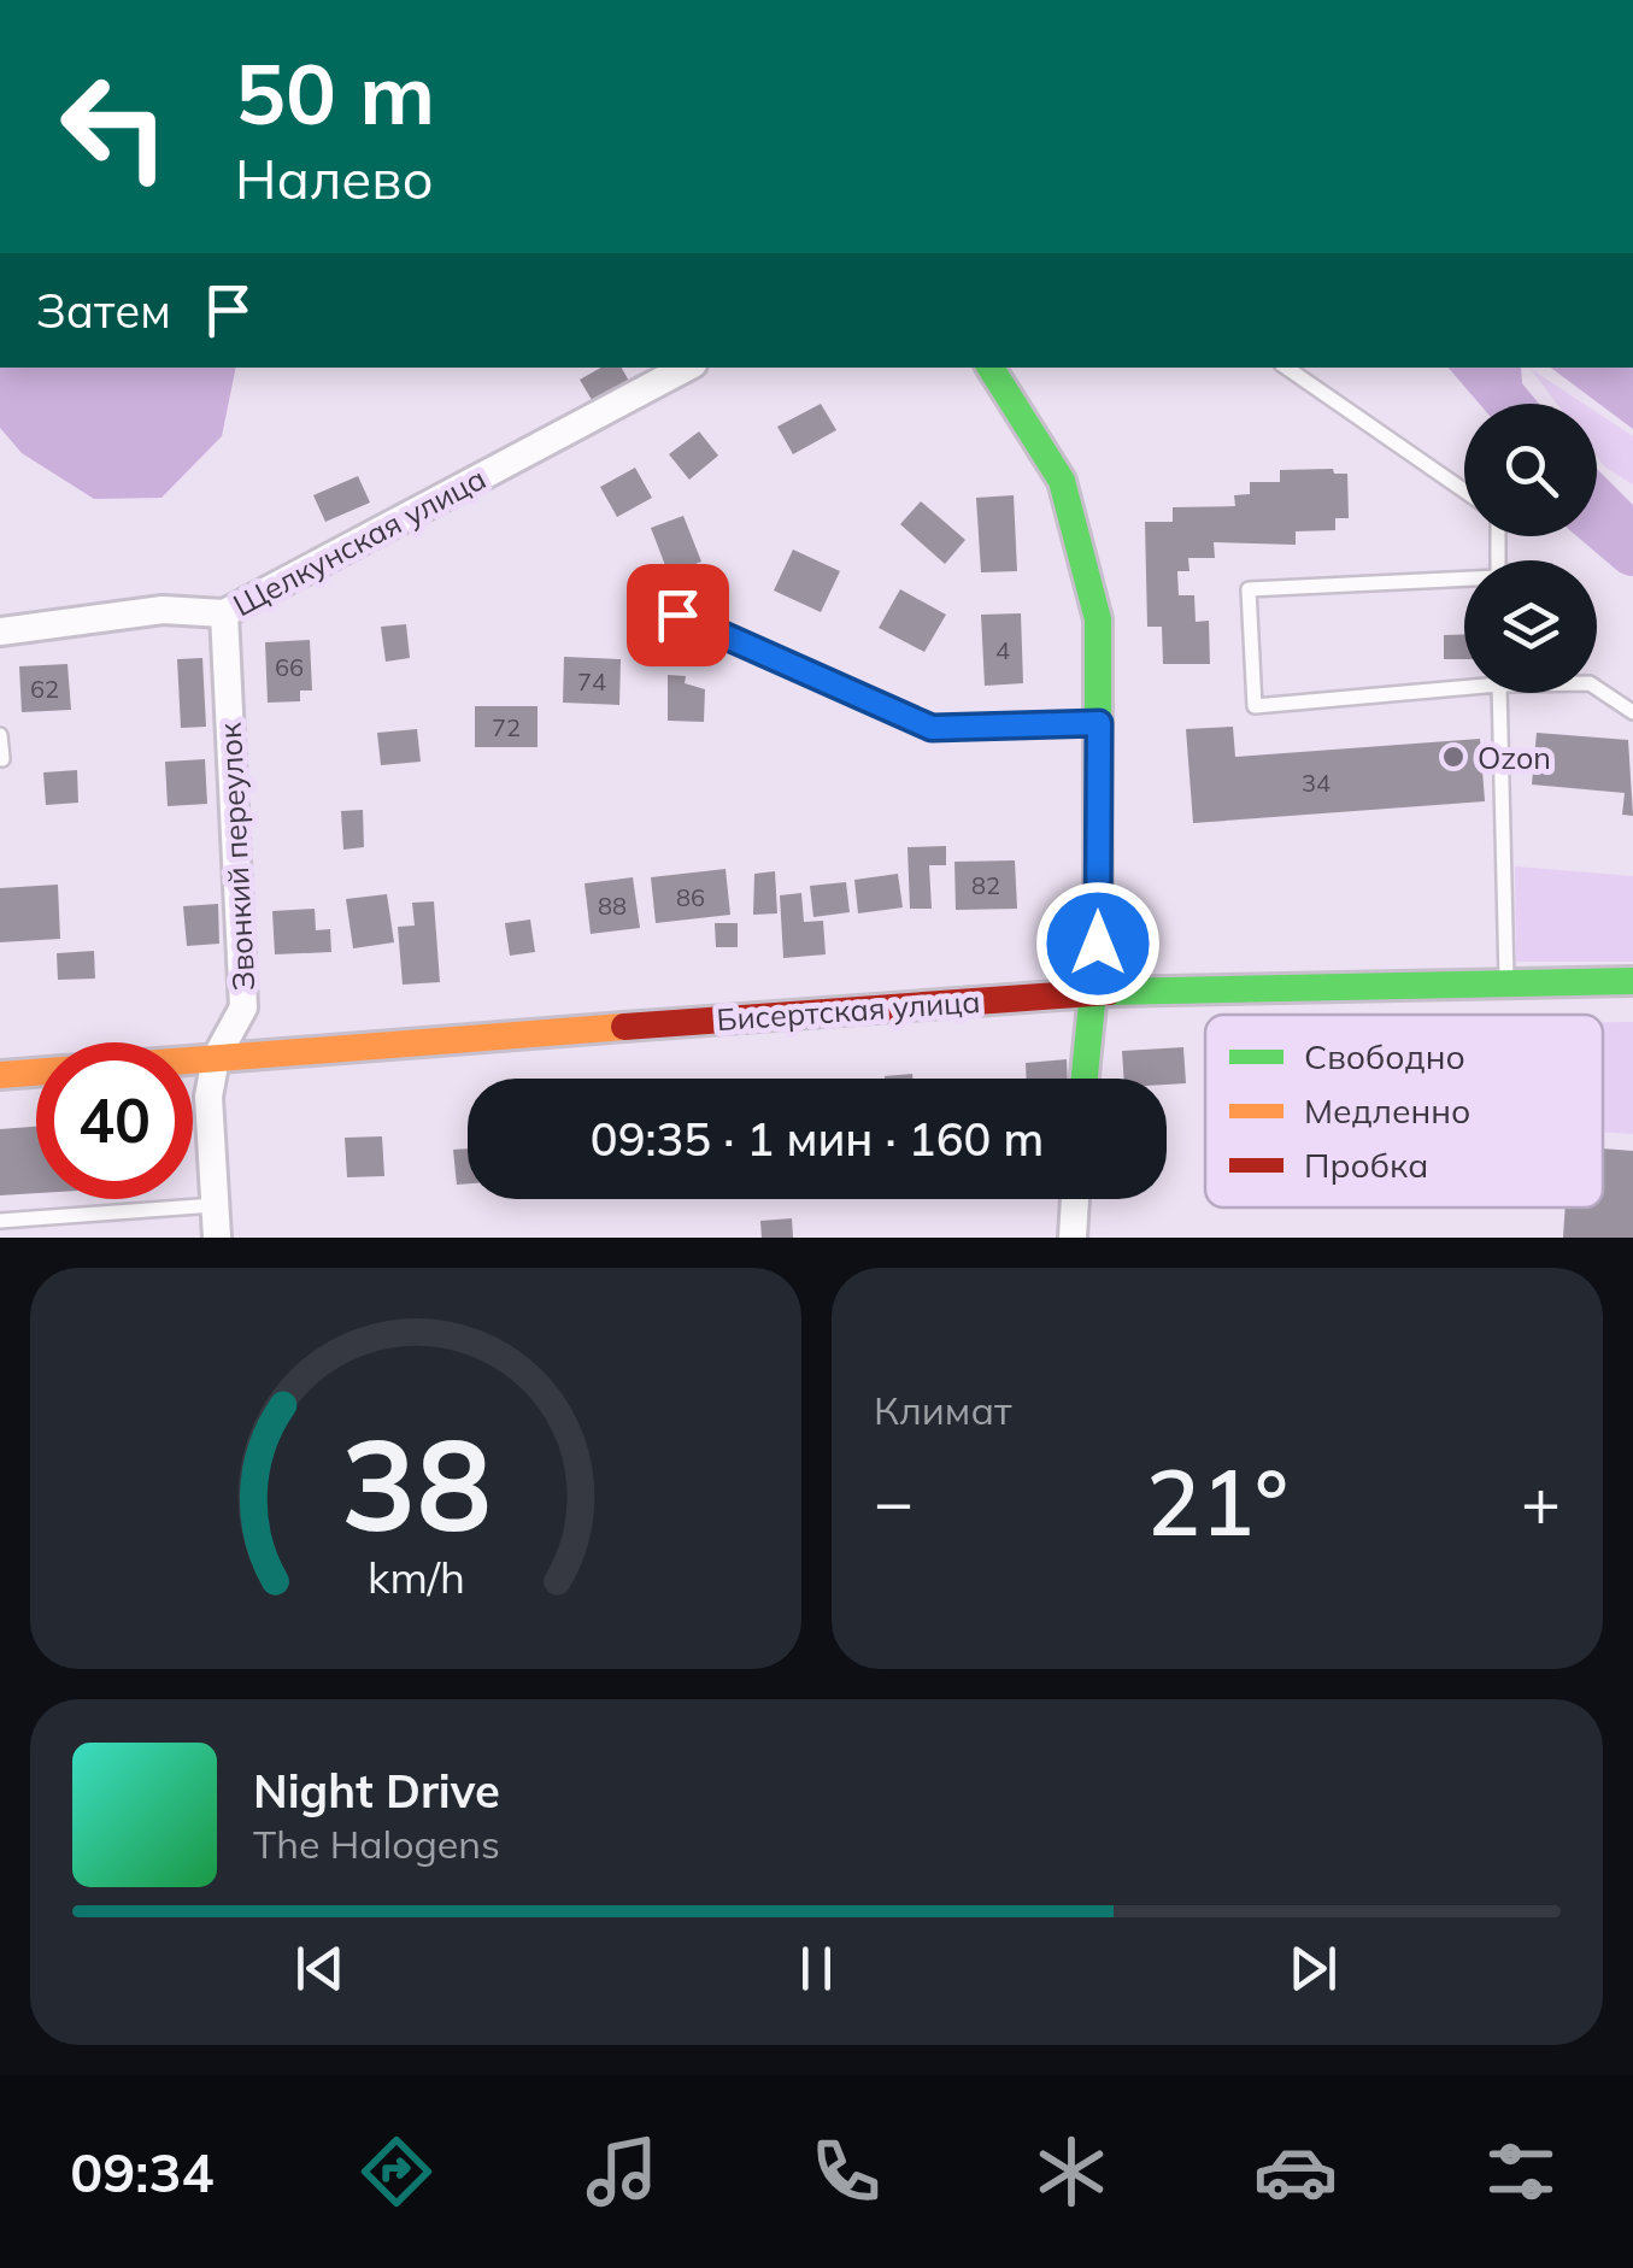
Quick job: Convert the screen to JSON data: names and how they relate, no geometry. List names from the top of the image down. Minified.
{"streets":{"main road":["Бисертская улица"],"street":["Щелкунская улица","Звонкий переулок"]},"crossings":[["Щелкунская улица","Звонкий переулок"],["Звонкий переулок","Бисертская улица"]],"places":["Ozon"],"house_numbers":["4","66","74","62","72","34","82","86","88"],"legend":["Свободно","Медленно","Пробка"],"page":{"turn":["50 m","Налево"],"then":"Затем","limit":"40","trip":"09:35 · 1 мин · 160 m","tile":"Климат","heat":["−","21°","+"],"song":["Night Drive","The Halogens"],"tabs":"09:34","gauge":["38","km/h"]}}
